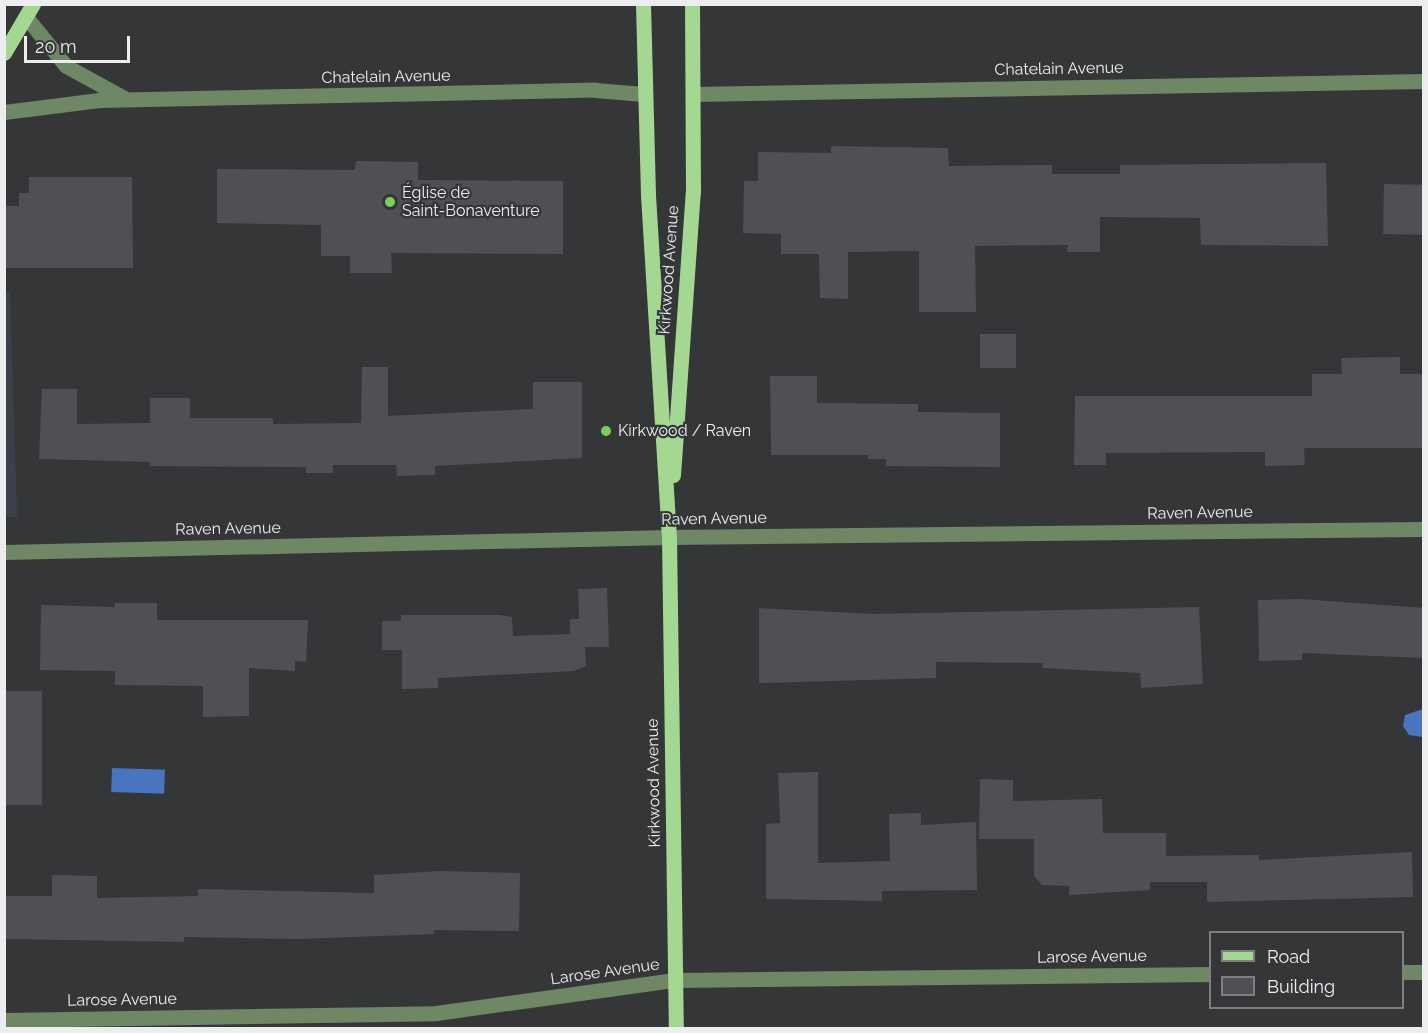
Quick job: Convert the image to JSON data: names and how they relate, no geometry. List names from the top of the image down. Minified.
{"streets":{"main road":["Kirkwood Avenue"],"street":["Chatelain Avenue","Raven Avenue","Larose Avenue"]},"crossings":[["Chatelain Avenue","Kirkwood Avenue"],["Kirkwood Avenue","Raven Avenue"],["Kirkwood Avenue","Larose Avenue"]],"places":["Église de Saint-Bonaventure","Kirkwood / Raven"],"legend":["Road","Building"],"scale_bar":"20 m"}
